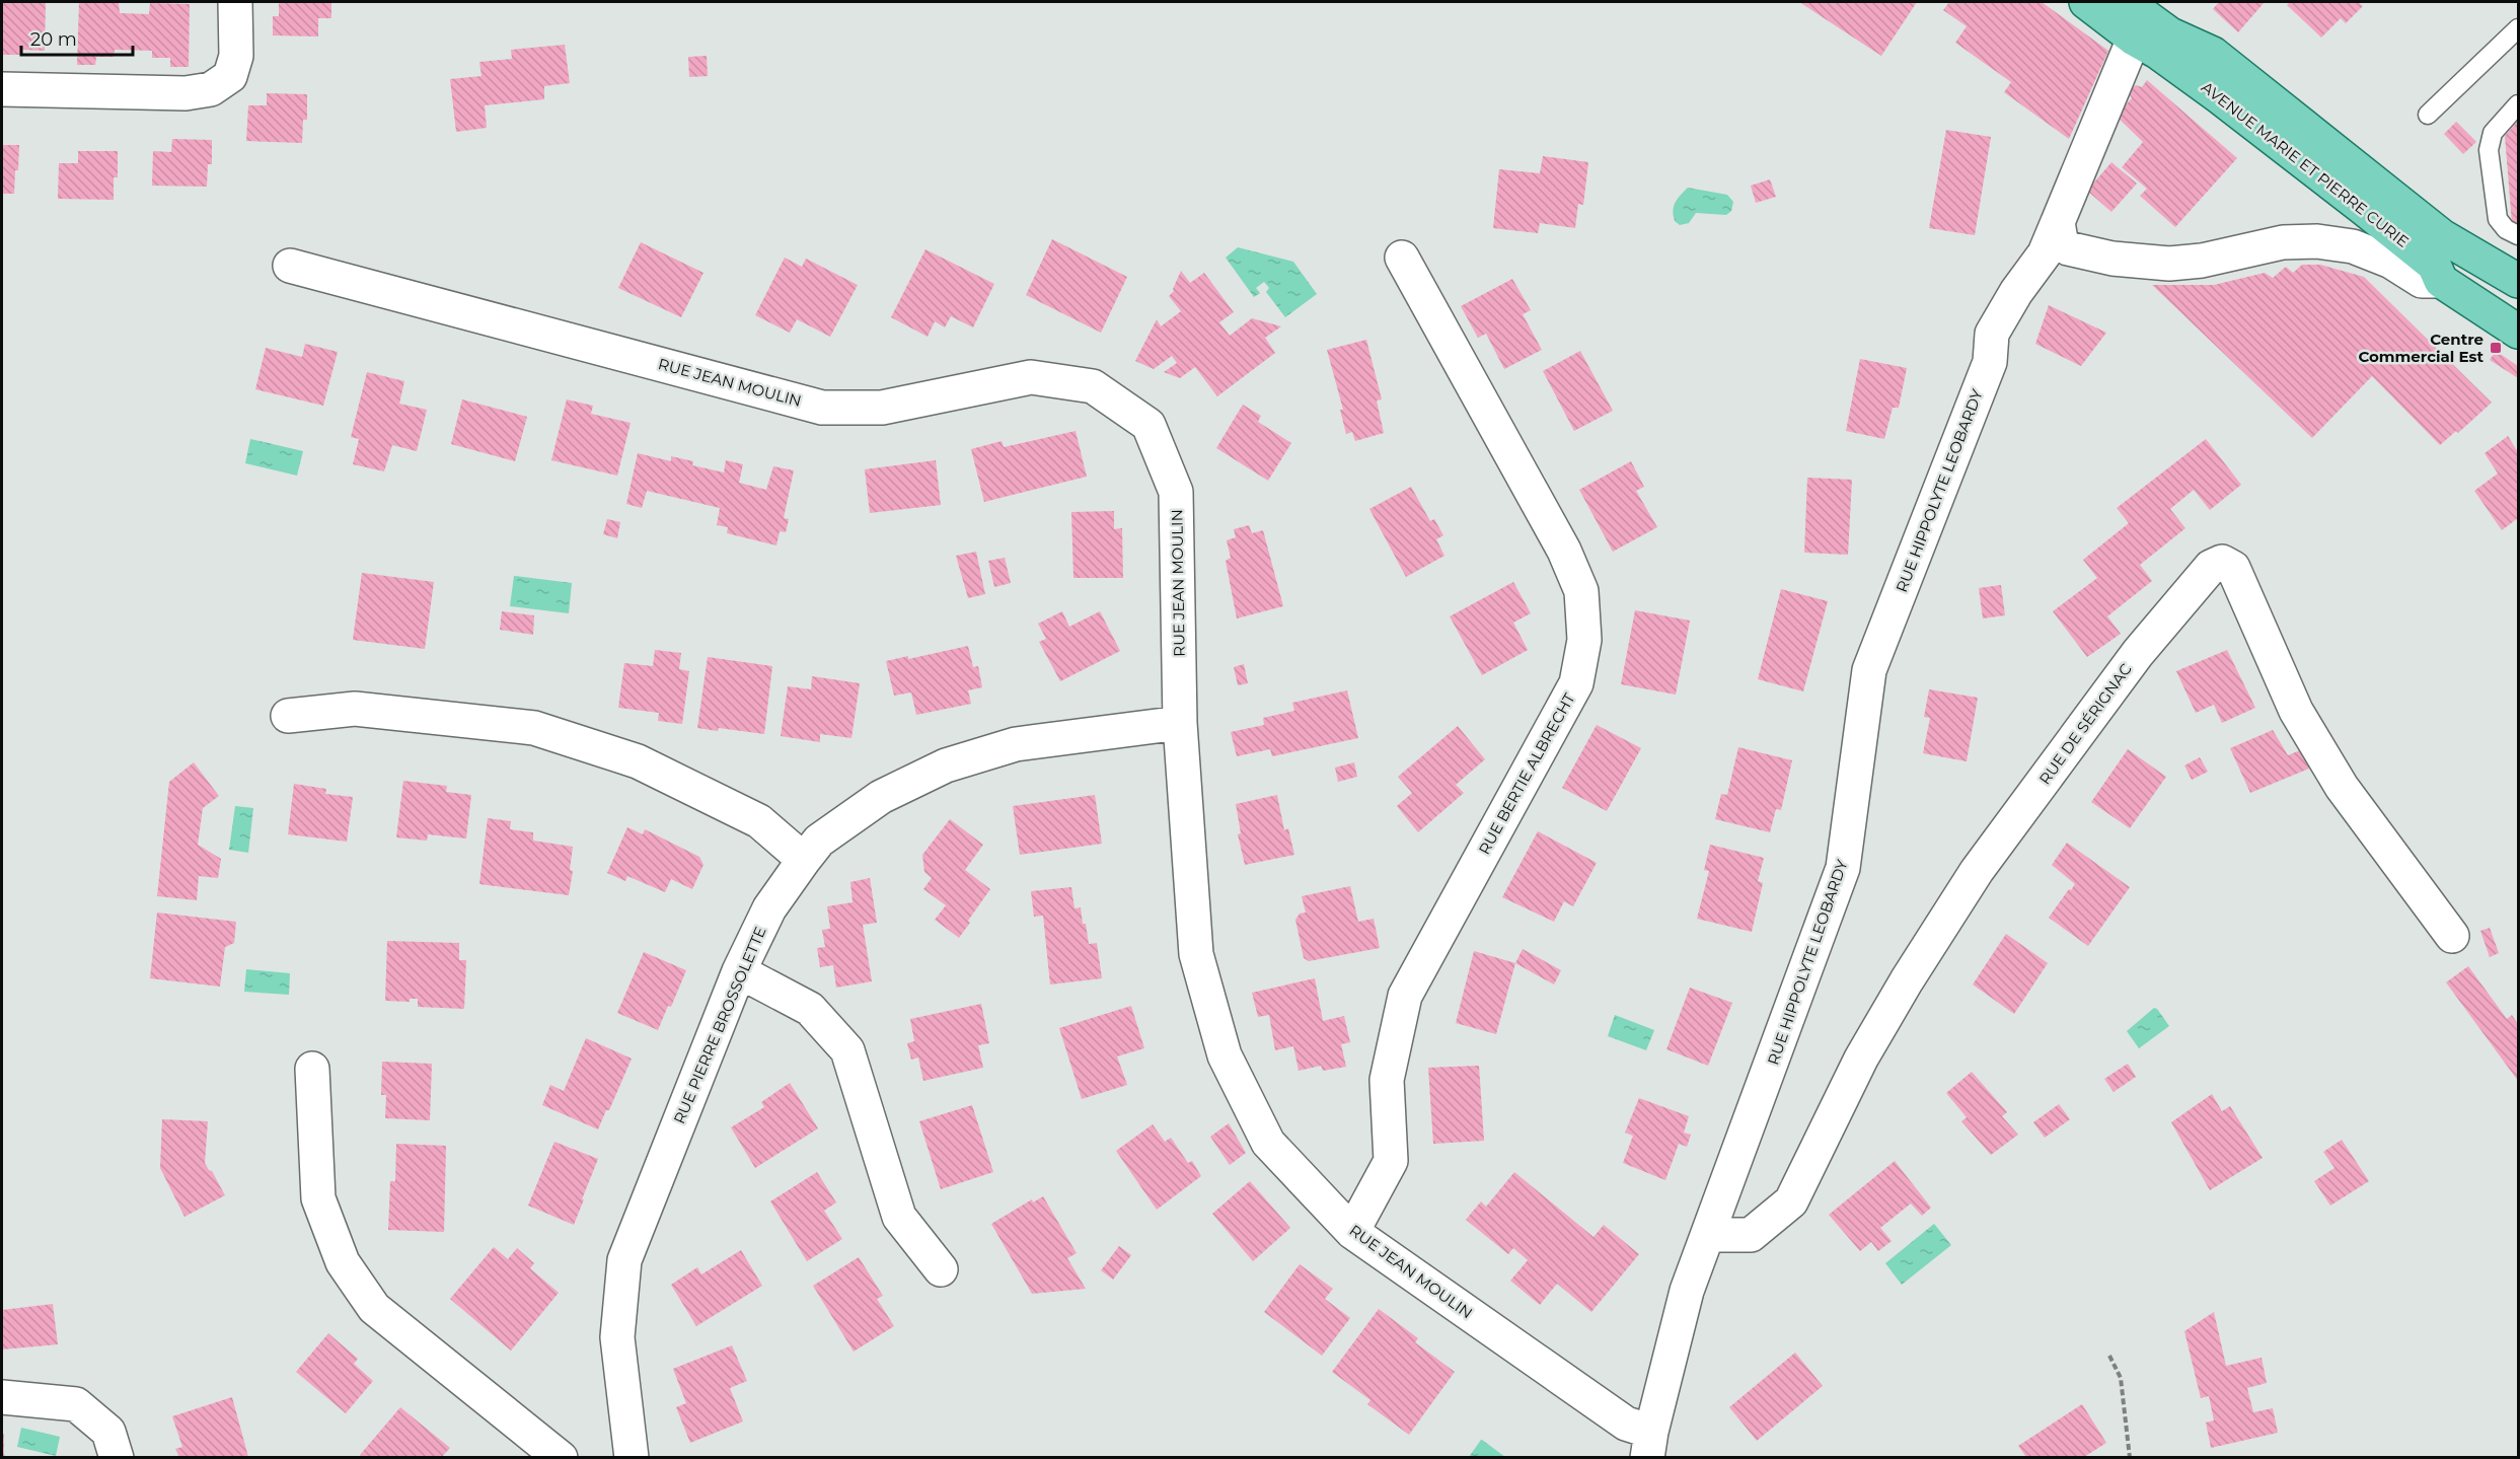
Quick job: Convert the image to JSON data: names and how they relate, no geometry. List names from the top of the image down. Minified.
{"streets":{"main road":["AVENUE MARIE ET PIERRE CURIE"],"street":["RUE JEAN MOULIN","RUE HIPPOLYTE LEOBARDY","RUE DE SÉRIGNAC","RUE BERTIE ALBRECHT","RUE PIERRE BROSSOLETTE"]},"crossings":[["AVENUE MARIE ET PIERRE CURIE","RUE HIPPOLYTE LEOBARDY"],["RUE JEAN MOULIN","RUE HIPPOLYTE LEOBARDY"],["RUE JEAN MOULIN","RUE BERTIE ALBRECHT"],["RUE JEAN MOULIN","RUE PIERRE BROSSOLETTE"],["RUE HIPPOLYTE LEOBARDY","RUE DE SÉRIGNAC"]],"places":{"transit":["Centre Commercial Est"]},"scale_bar":"20 m"}
